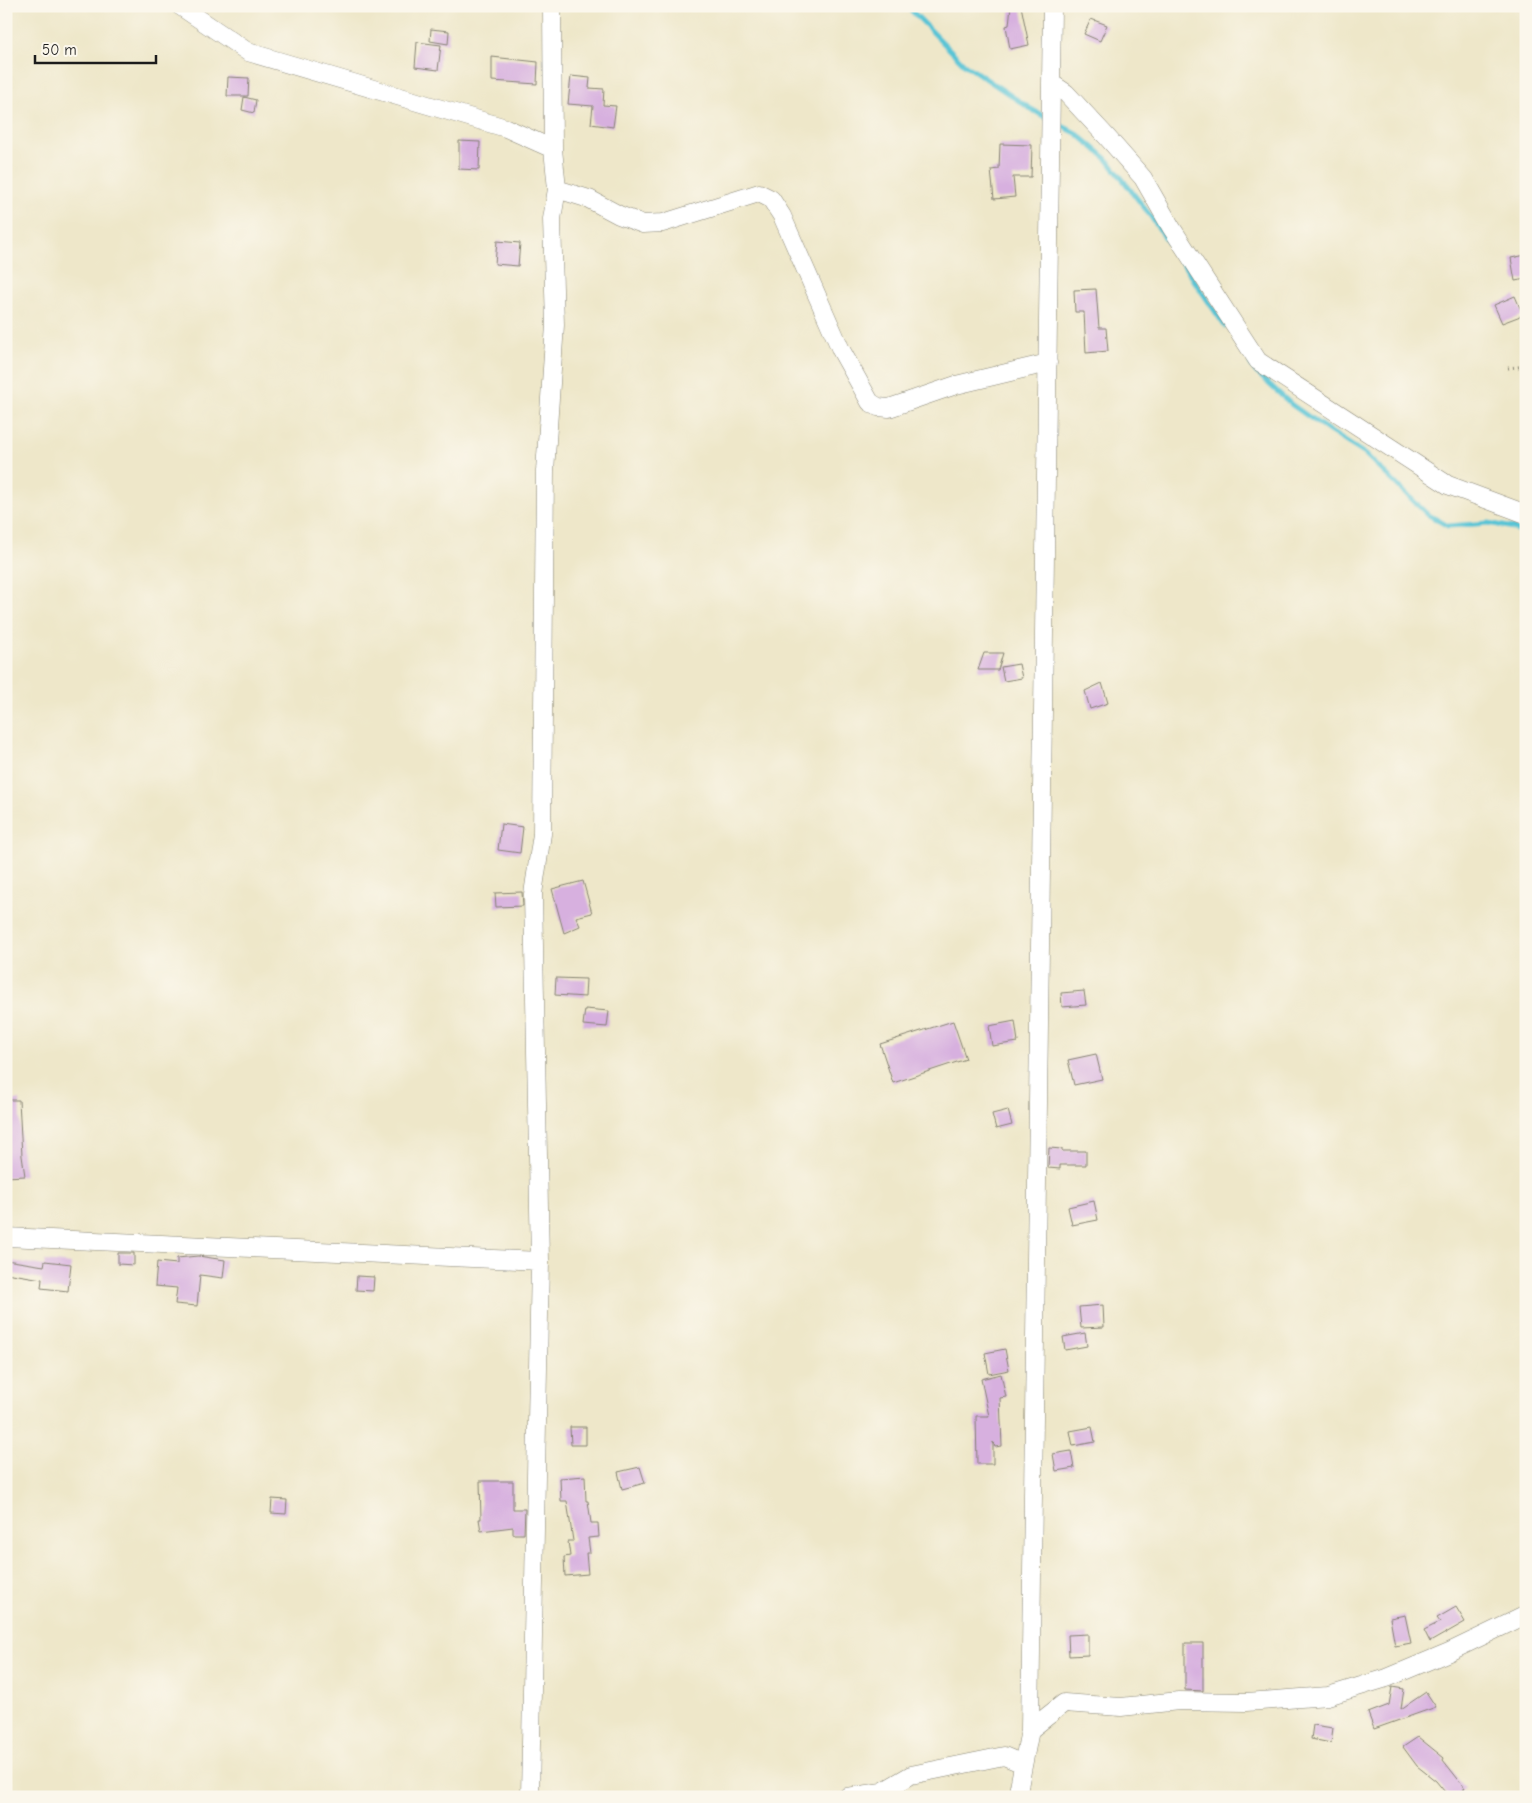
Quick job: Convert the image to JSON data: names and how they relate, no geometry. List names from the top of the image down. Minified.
{"scale_bar":"50 m"}
